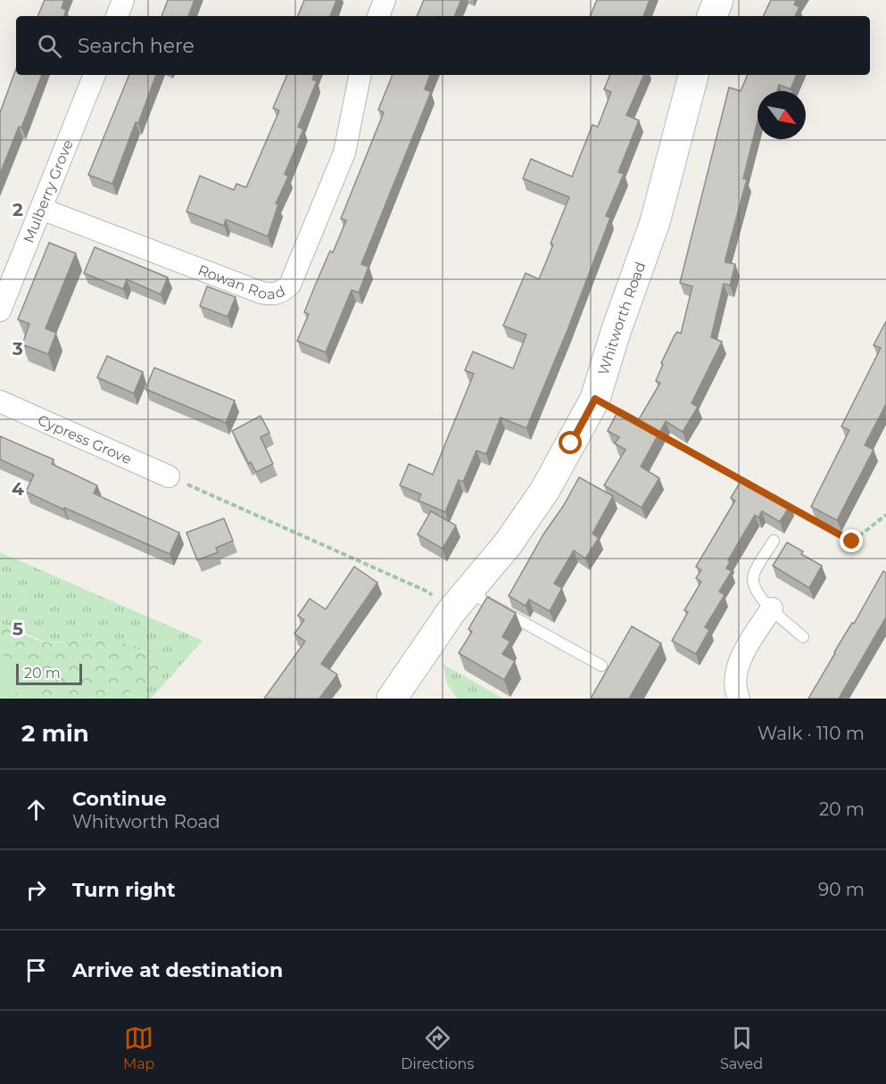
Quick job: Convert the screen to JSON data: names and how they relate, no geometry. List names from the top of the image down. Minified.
{"streets":{"main road":["Whitworth Road"],"street":["Mulberry Grove","Rowan Road","Cypress Grove"]},"crossings":[["Mulberry Grove","Rowan Road"]],"scale_bar":"20 m","north":"bottom right","page":{"search":"Search here","scale":"20 m","heading":["2 min","Walk · 110 m"],"list":[["Continue","Whitworth Road","20 m"],["Turn right","90 m"],"Arrive at destination"],"nav":["Map","Directions","Saved"]},"grid":{"rows":["2","3","4","5"]}}
